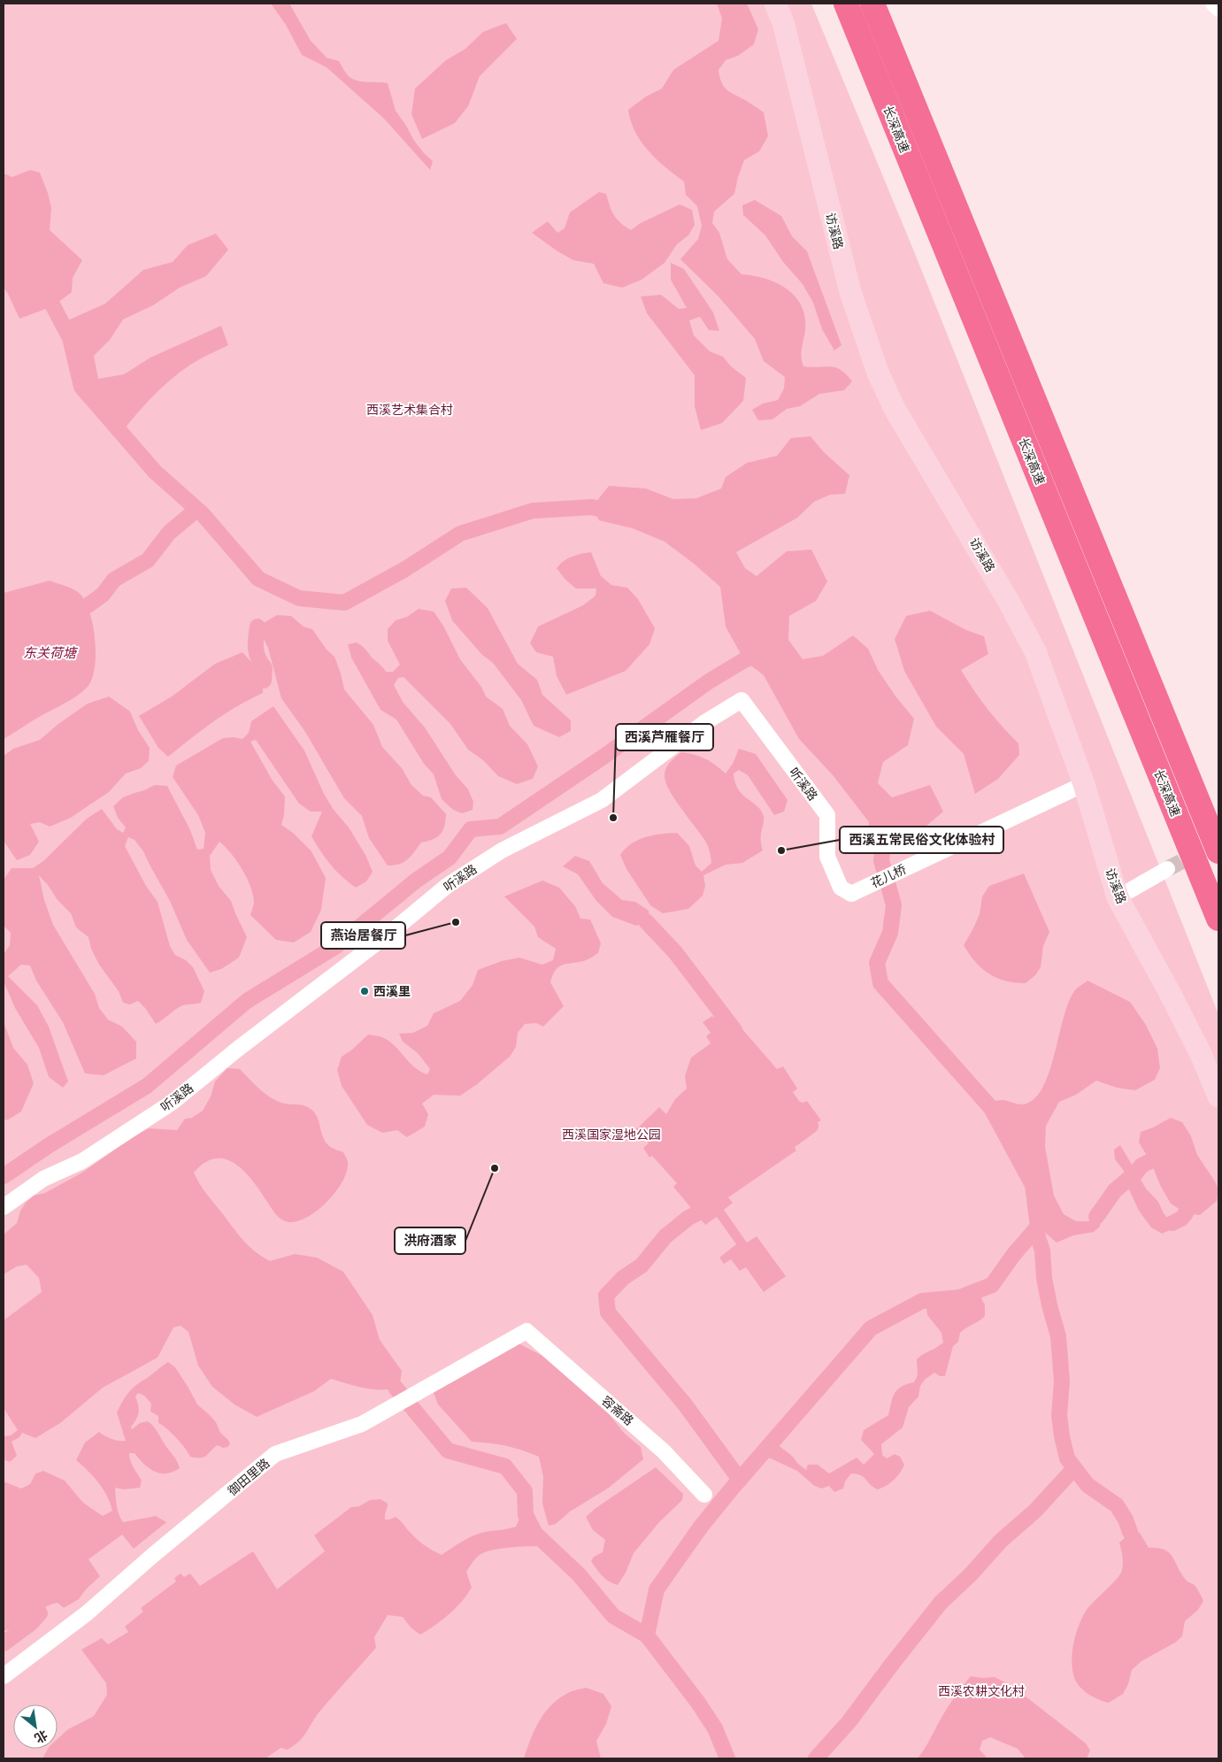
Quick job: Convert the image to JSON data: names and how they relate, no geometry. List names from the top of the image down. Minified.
{"streets":{"highway":["长深高速"],"street":["访溪路","听溪路","花儿桥","容斋路","御田里路"]},"crossings":[["访溪路","花儿桥"],["听溪路","花儿桥"],["容斋路","御田里路"]],"water":["东关荷塘"],"parks":["西溪艺术集合村","西溪国家湿地公园","西溪农耕文化村"],"places":["西溪芦雁餐厅","西溪五常民俗文化体验村","燕诒居餐厅","西溪里","洪府酒家"],"north":"bottom right"}
